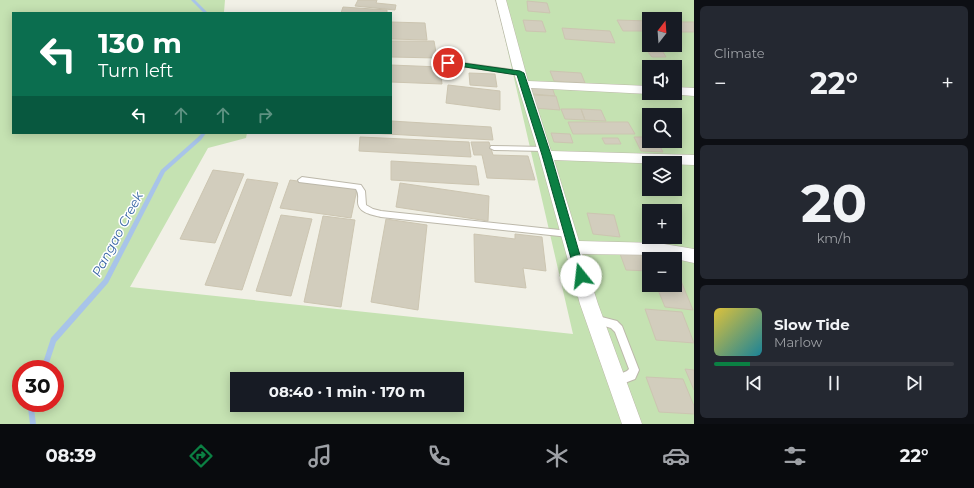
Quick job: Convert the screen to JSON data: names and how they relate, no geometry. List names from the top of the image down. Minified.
{"water":["Pangao Creek"],"north":"top","page":{"tile":["Climate",["20","km/h"]],"map_buttons":["+","−"],"turn":["130 m","Turn left"],"heat":["−","22°","+"],"song":["Slow Tide","Marlow"],"limit":"30","trip":"08:40 · 1 min · 170 m","tabs":["08:39","22°"]}}
